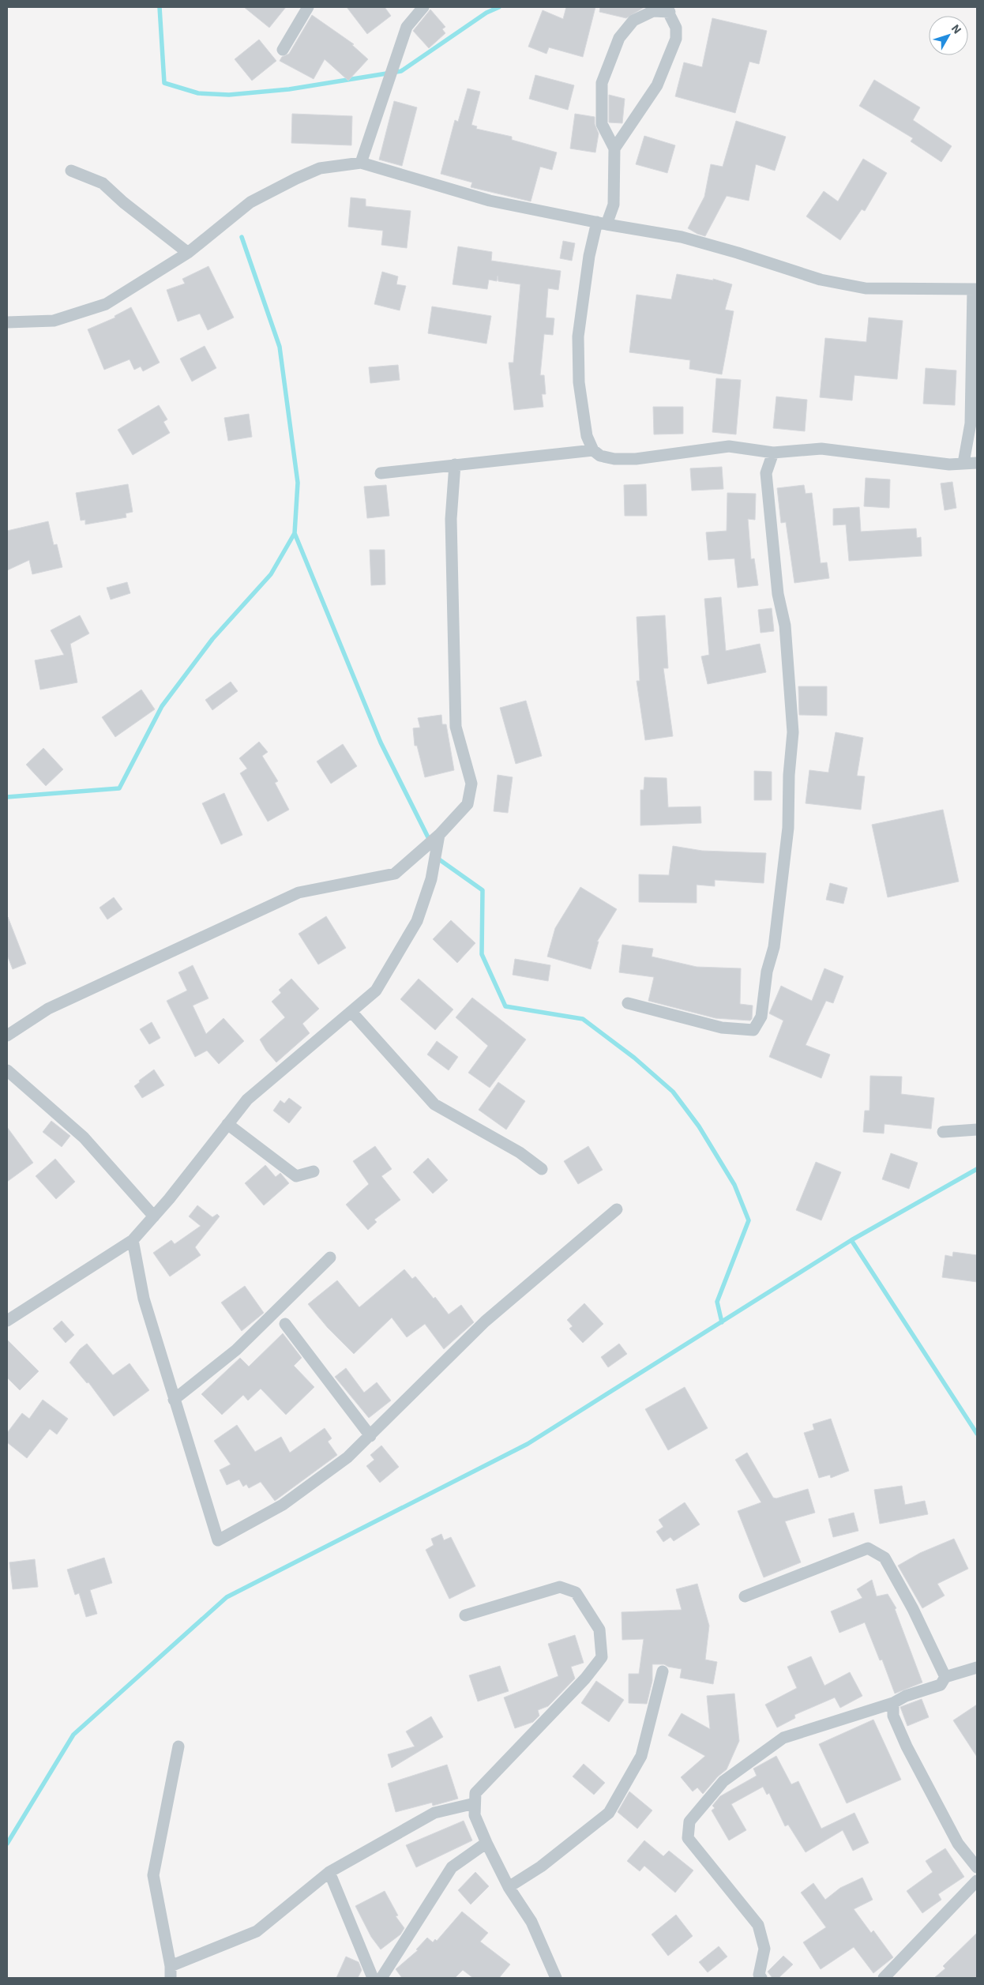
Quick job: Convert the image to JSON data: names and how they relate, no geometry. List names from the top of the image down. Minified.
{"north":"top right"}
